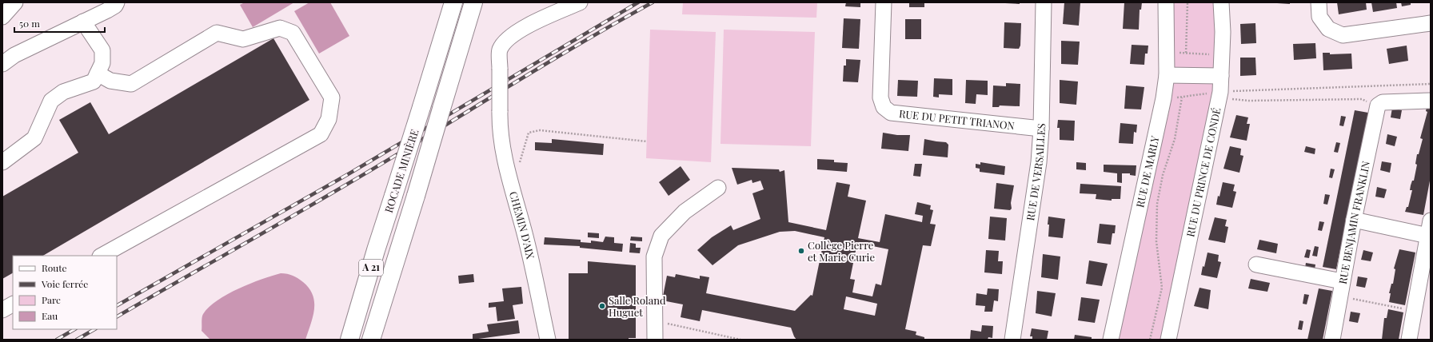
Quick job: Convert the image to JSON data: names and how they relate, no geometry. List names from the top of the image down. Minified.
{"streets":{"highway":["ROCADE MINIÈRE","A 21"],"street":["RUE DU PETIT TRIANON","RUE DE VERSAILLES","RUE DE MARLY","RUE DU PRINCE DE CONDÉ","RUE BENJAMIN FRANKLIN","CHEMIN D'AIX"]},"crossings":[["RUE DU PETIT TRIANON","RUE DE VERSAILLES"]],"places":["Collège Pierre et Marie Curie","Salle Roland Huguet"],"legend":["Route","Voie ferrée","Parc","Eau"],"scale_bar":"50 m"}
